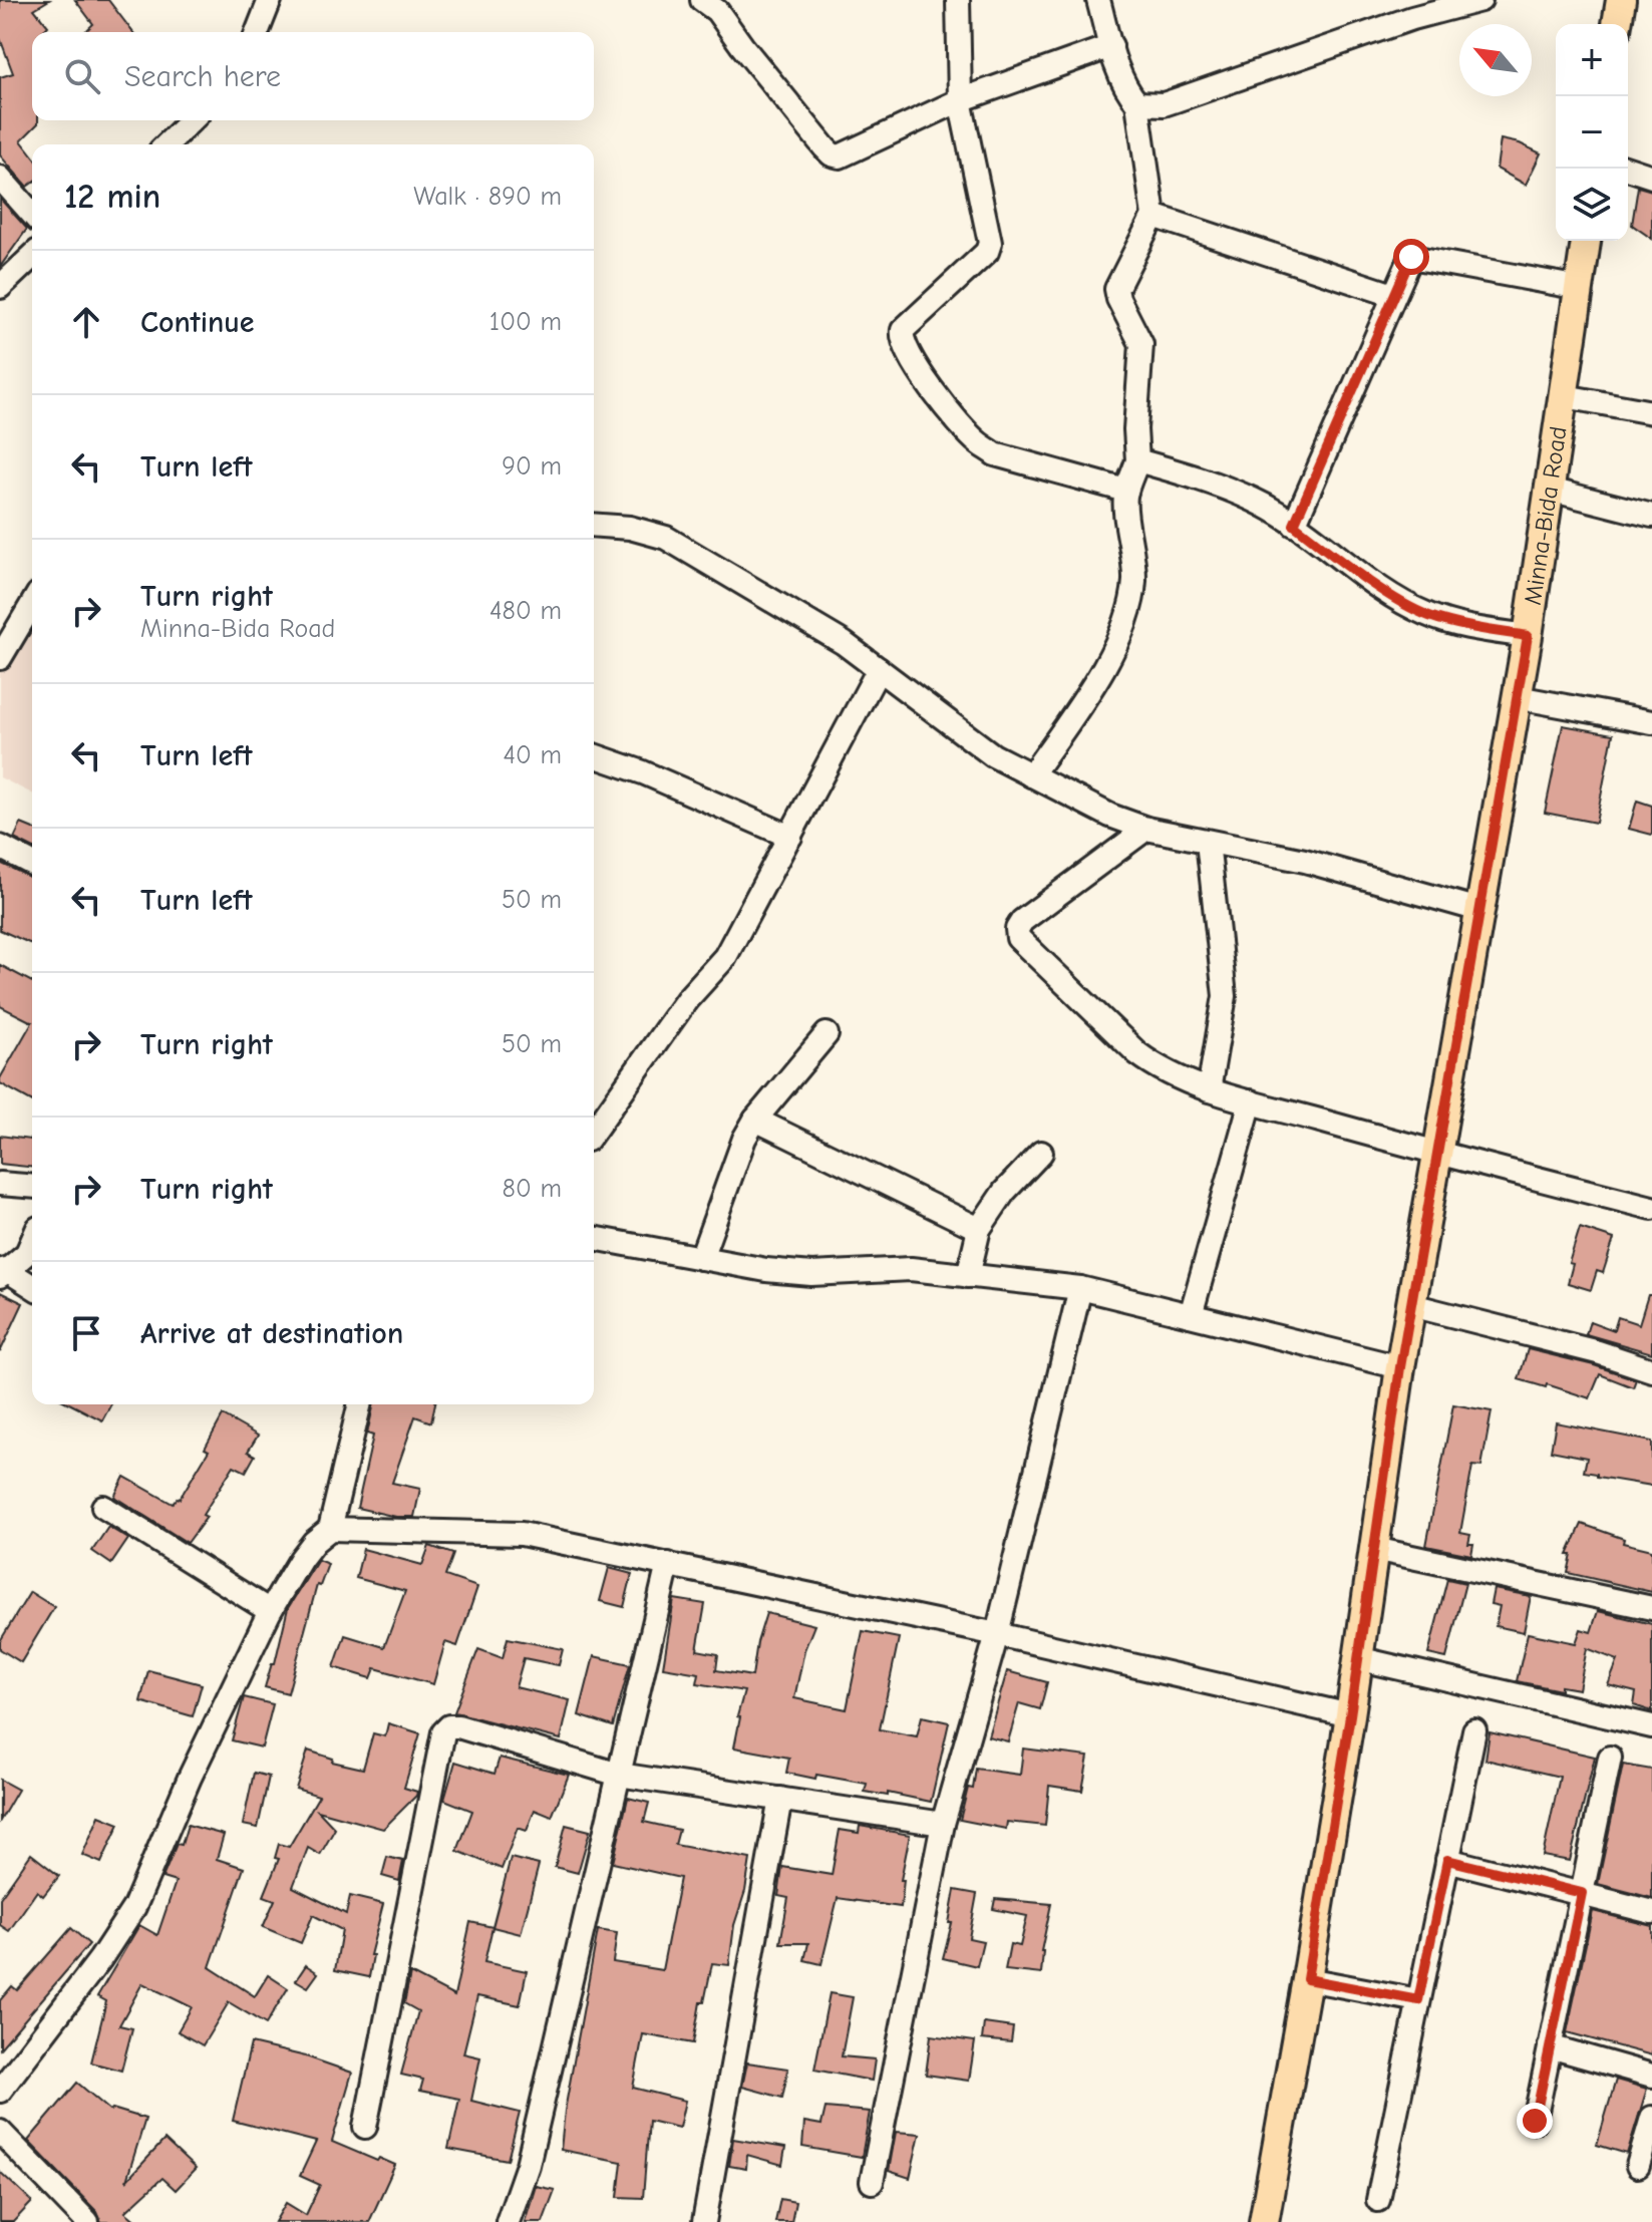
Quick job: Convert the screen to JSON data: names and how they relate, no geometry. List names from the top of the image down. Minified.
{"streets":{"main road":["Minna-Bida Road"]},"north":"top left","page":{"map_buttons":["+","−"],"search":"Search here","heading":["12 min","Walk · 890 m"],"list":[["Continue","100 m"],["Turn left","90 m"],["Turn right","Minna-Bida Road","480 m"],["Turn left","40 m"],["Turn left","50 m"],["Turn right","50 m"],["Turn right","80 m"],"Arrive at destination"]}}
